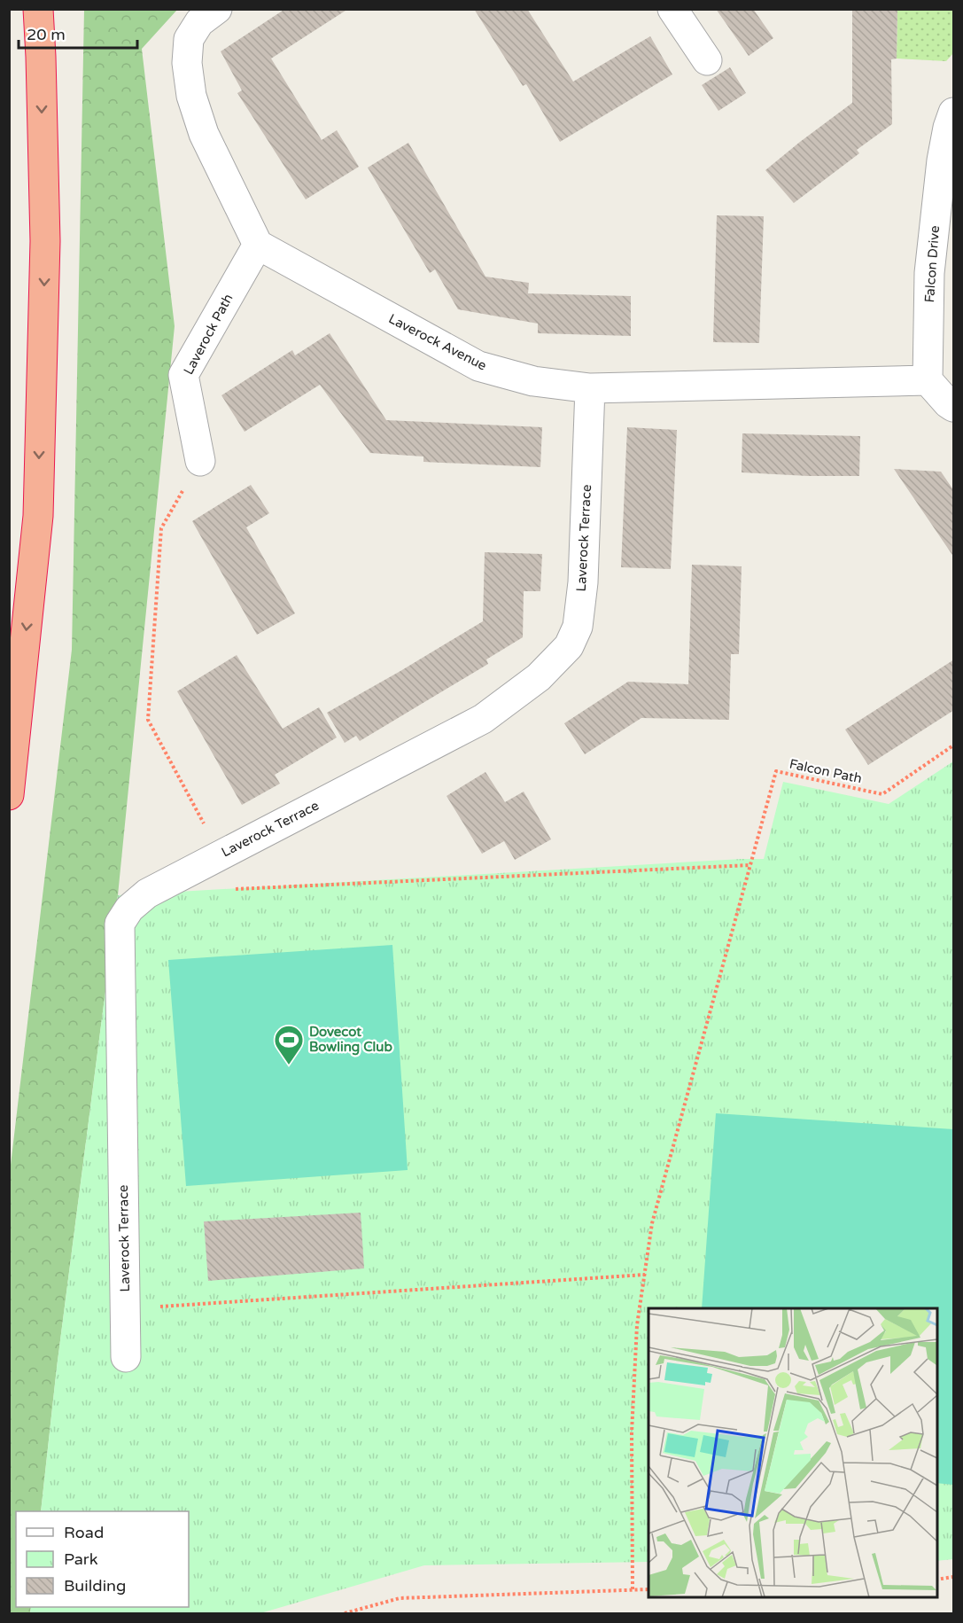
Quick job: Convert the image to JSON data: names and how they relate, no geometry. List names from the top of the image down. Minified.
{"streets":{"street":["Falcon Drive","Laverock Path","Laverock Avenue","Laverock Terrace"],"path":["Falcon Path"]},"crossings":[["Falcon Drive","Laverock Avenue"],["Laverock Path","Laverock Avenue"],["Laverock Avenue","Laverock Terrace"]],"places":{"sports":["Dovecot Bowling Club"]},"legend":["Road","Park","Building"],"scale_bar":"20 m"}
